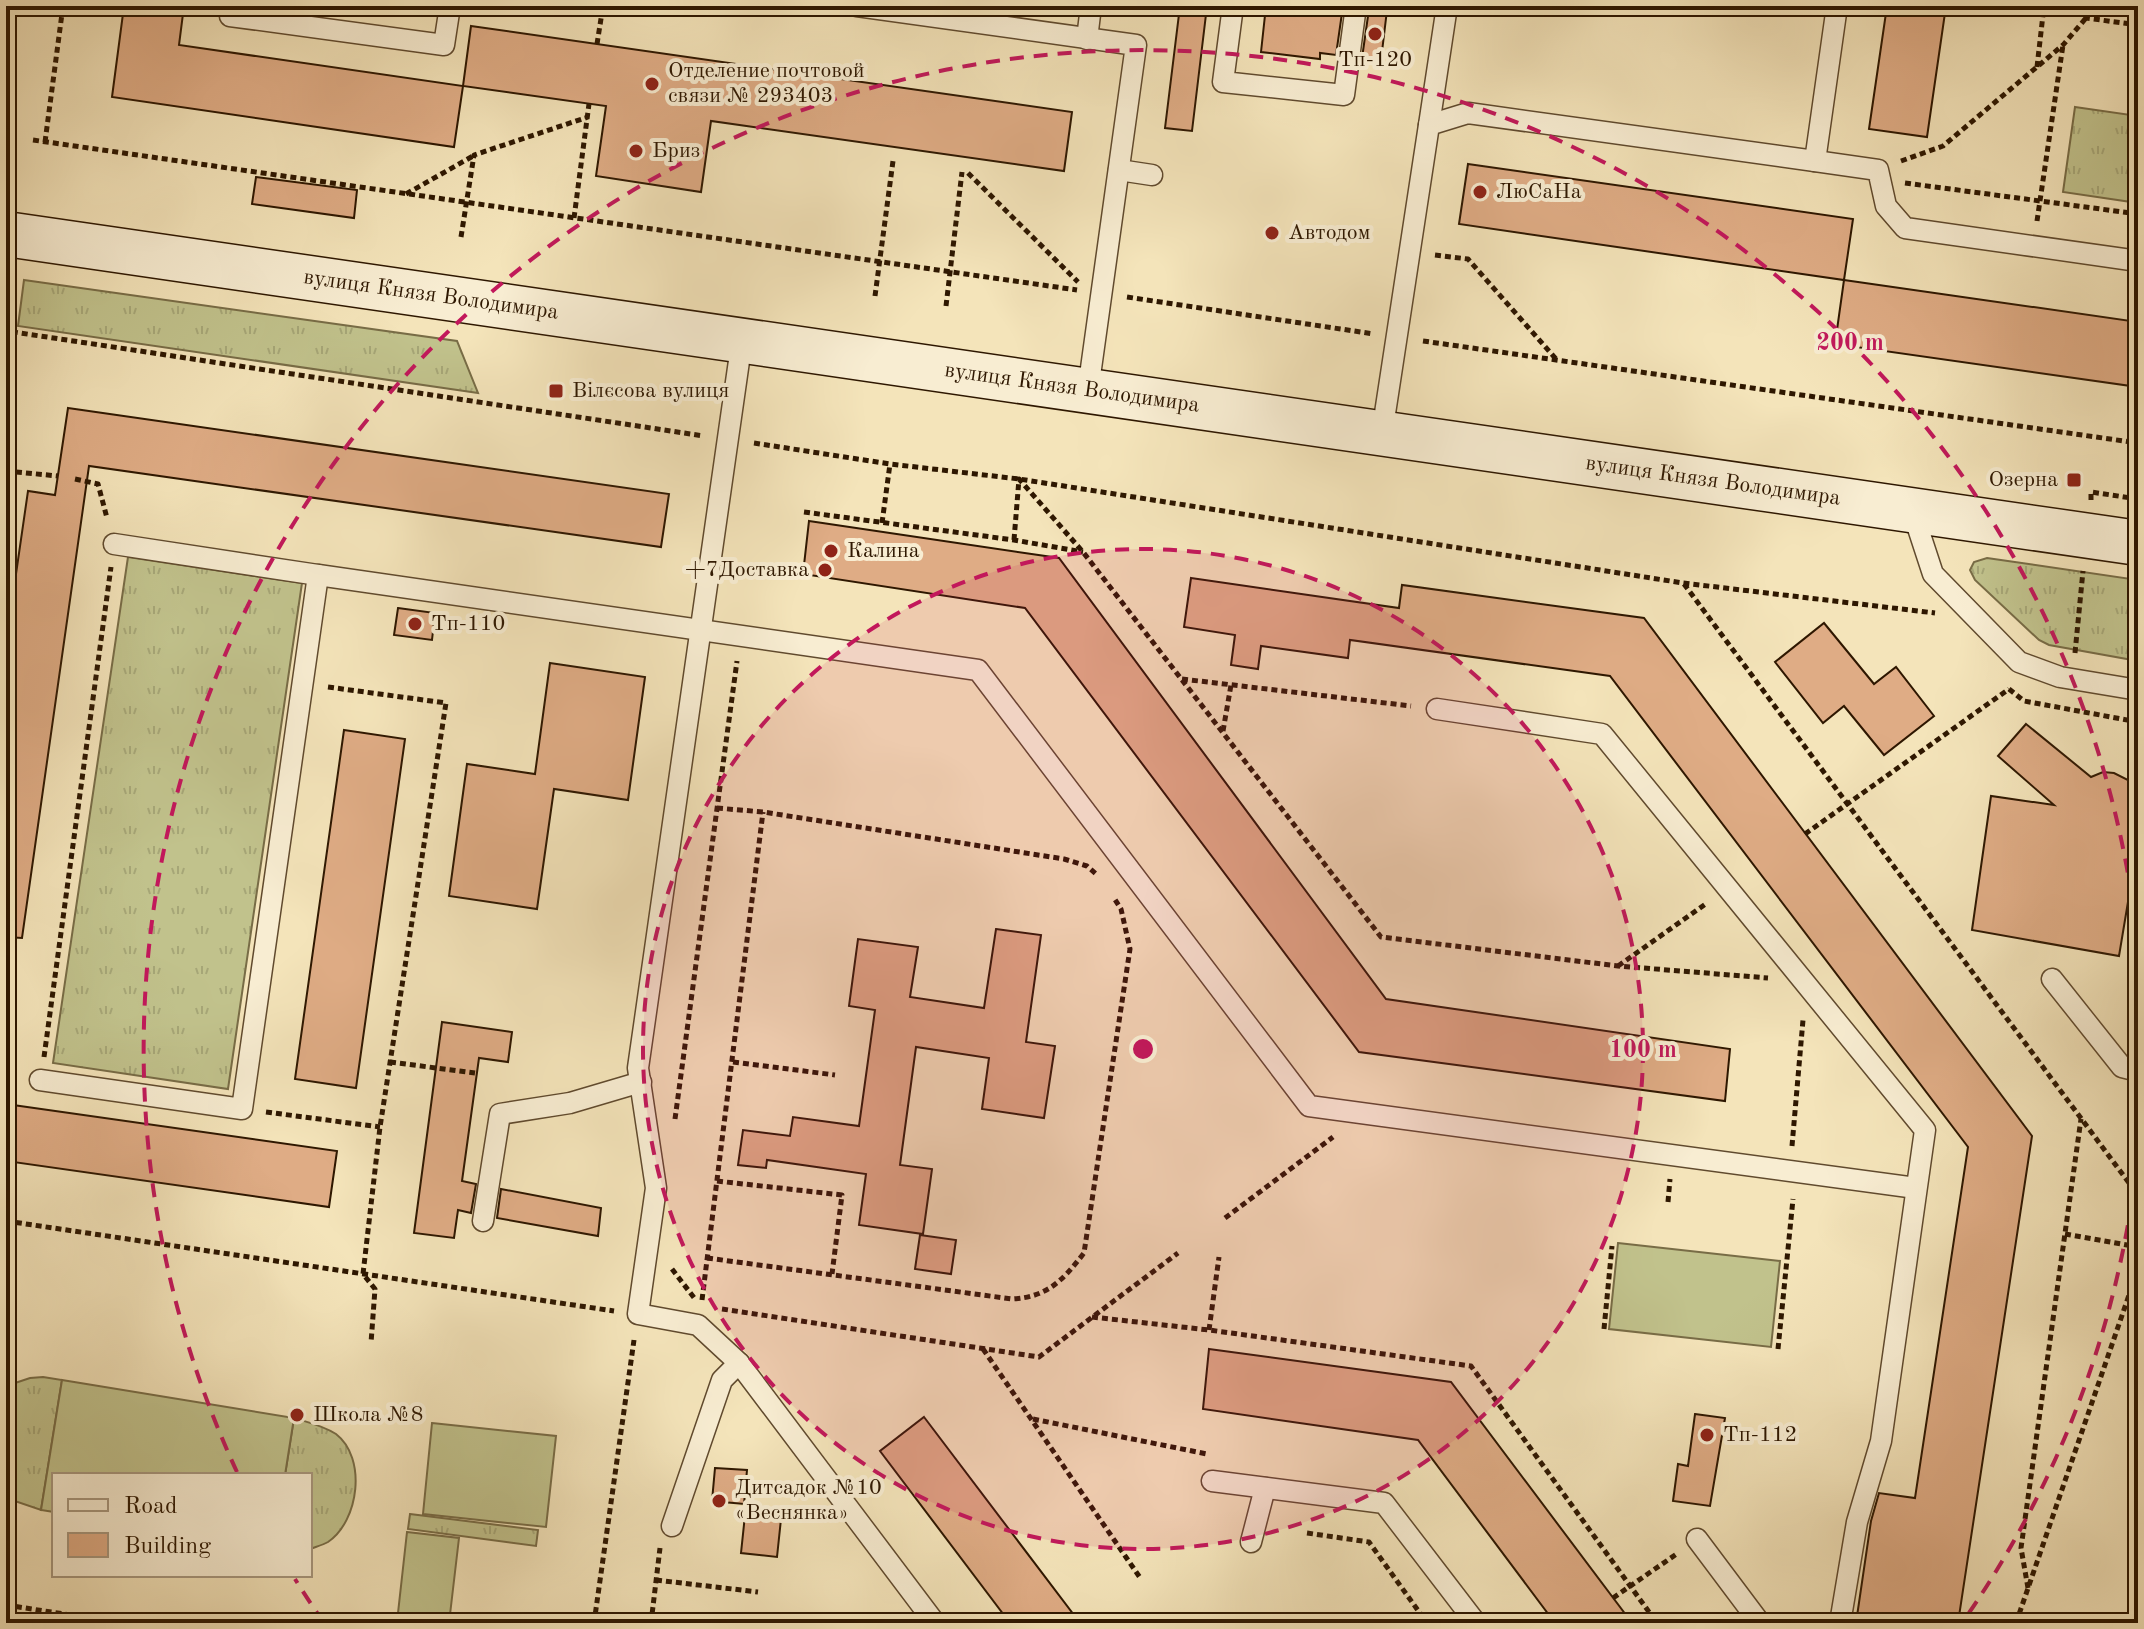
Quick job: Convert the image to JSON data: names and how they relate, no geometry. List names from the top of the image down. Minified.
{"streets":{"main road":["вулиця Князя Володимира"]},"places":{"other":["Тп-120","Отделение почтовой связи № 293403","Бриз","ЛюСаНа","Автодом","Калина","+7Доставка","Тп-110","Школа №8","Тп-112","Дитсадок №10 «Веснянка»"],"transit":["Вілєсова вулиця","Озерна"]},"legend":["Road","Building"],"rings":["200 m","100 m"]}
